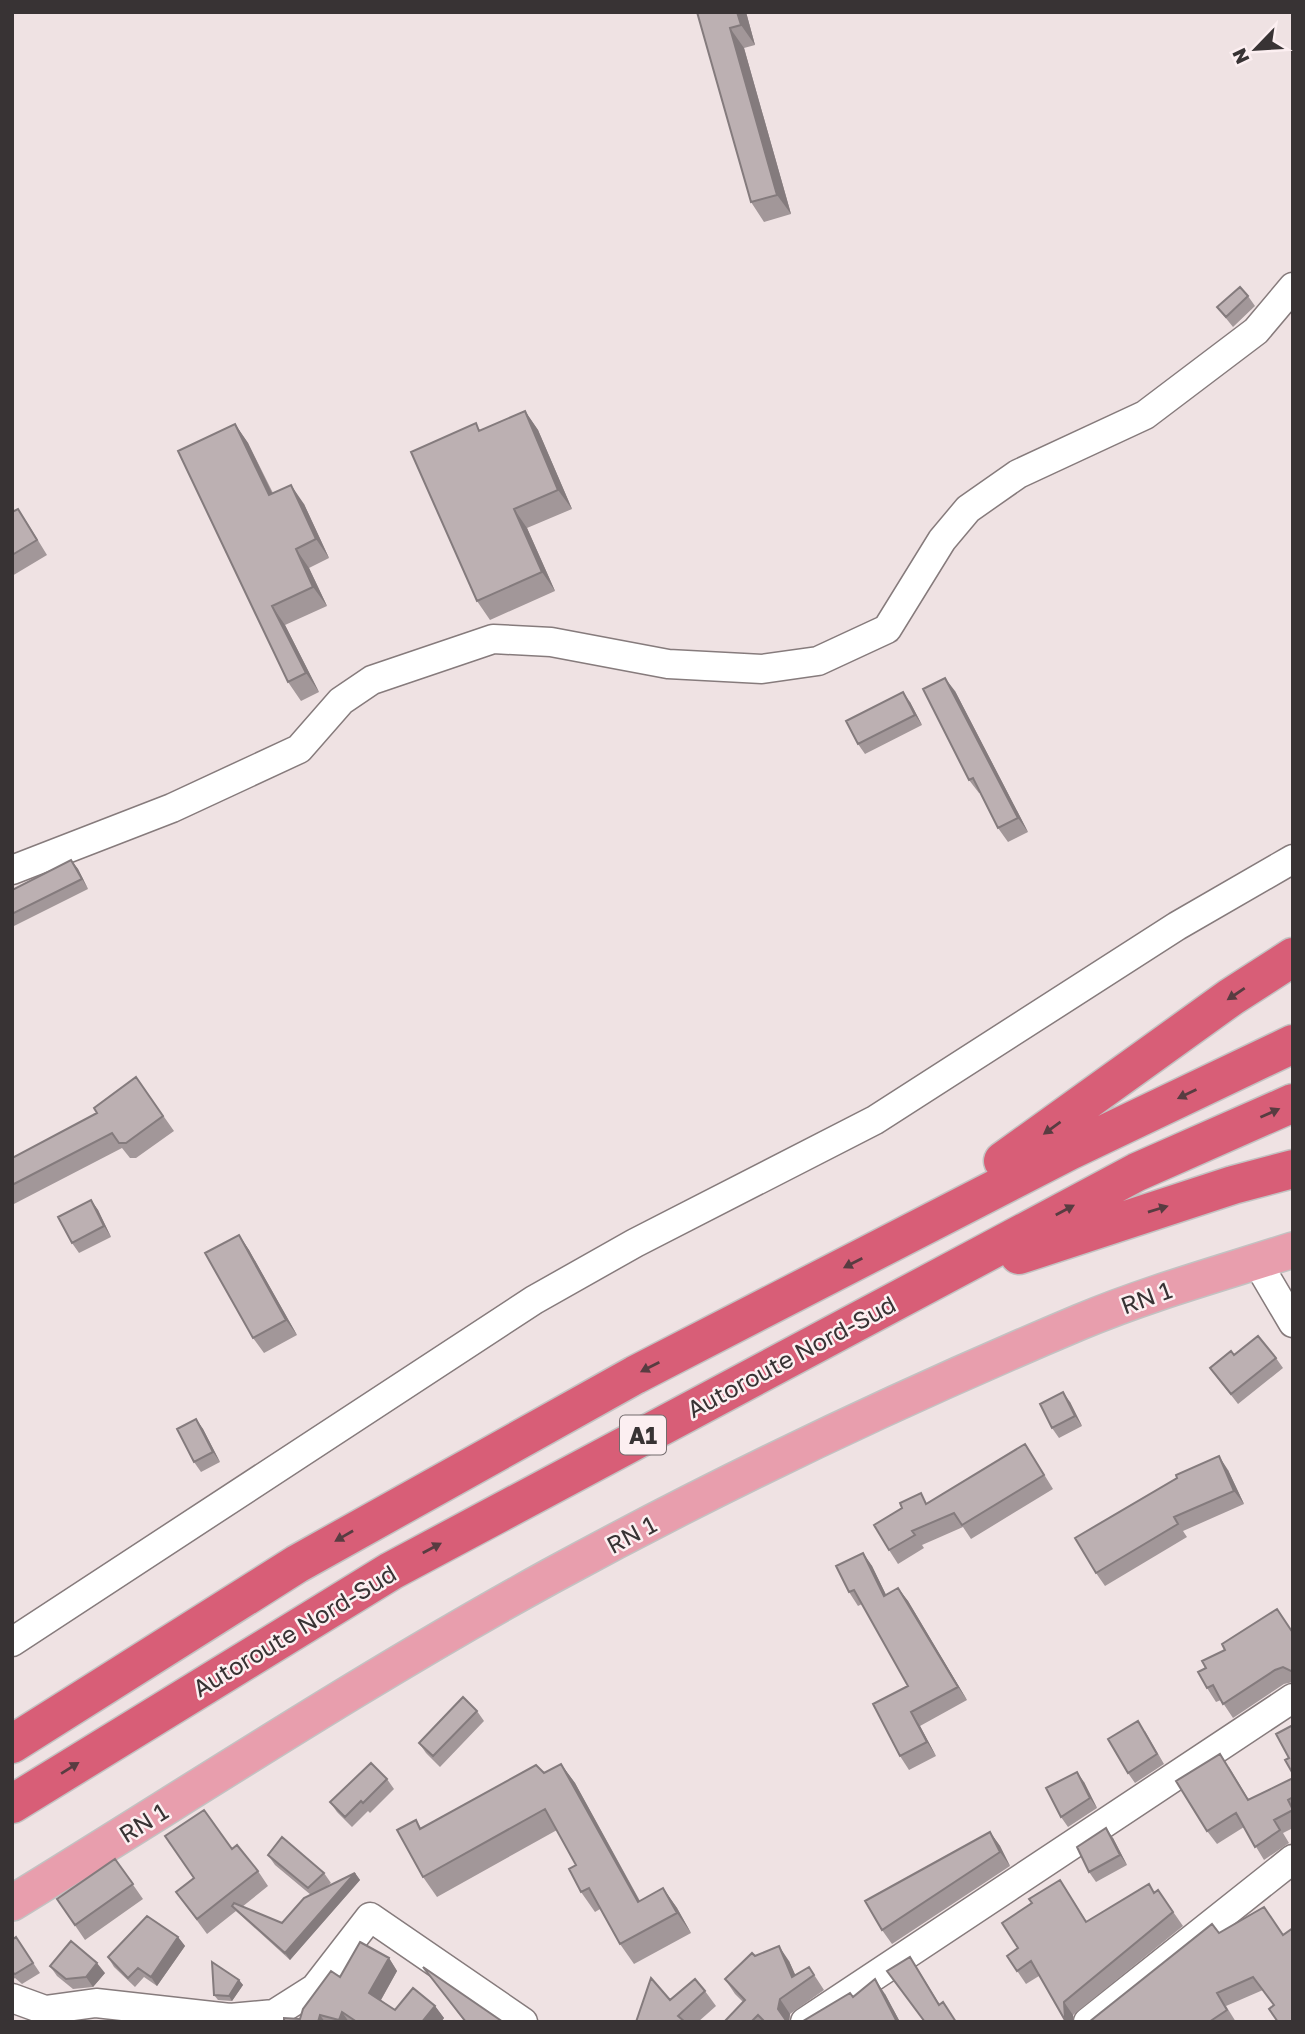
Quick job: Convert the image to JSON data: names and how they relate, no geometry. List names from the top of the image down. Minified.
{"streets":{"highway":["Autoroute Nord-Sud","A1"],"main road":["RN 1"]},"north":"bottom left"}
